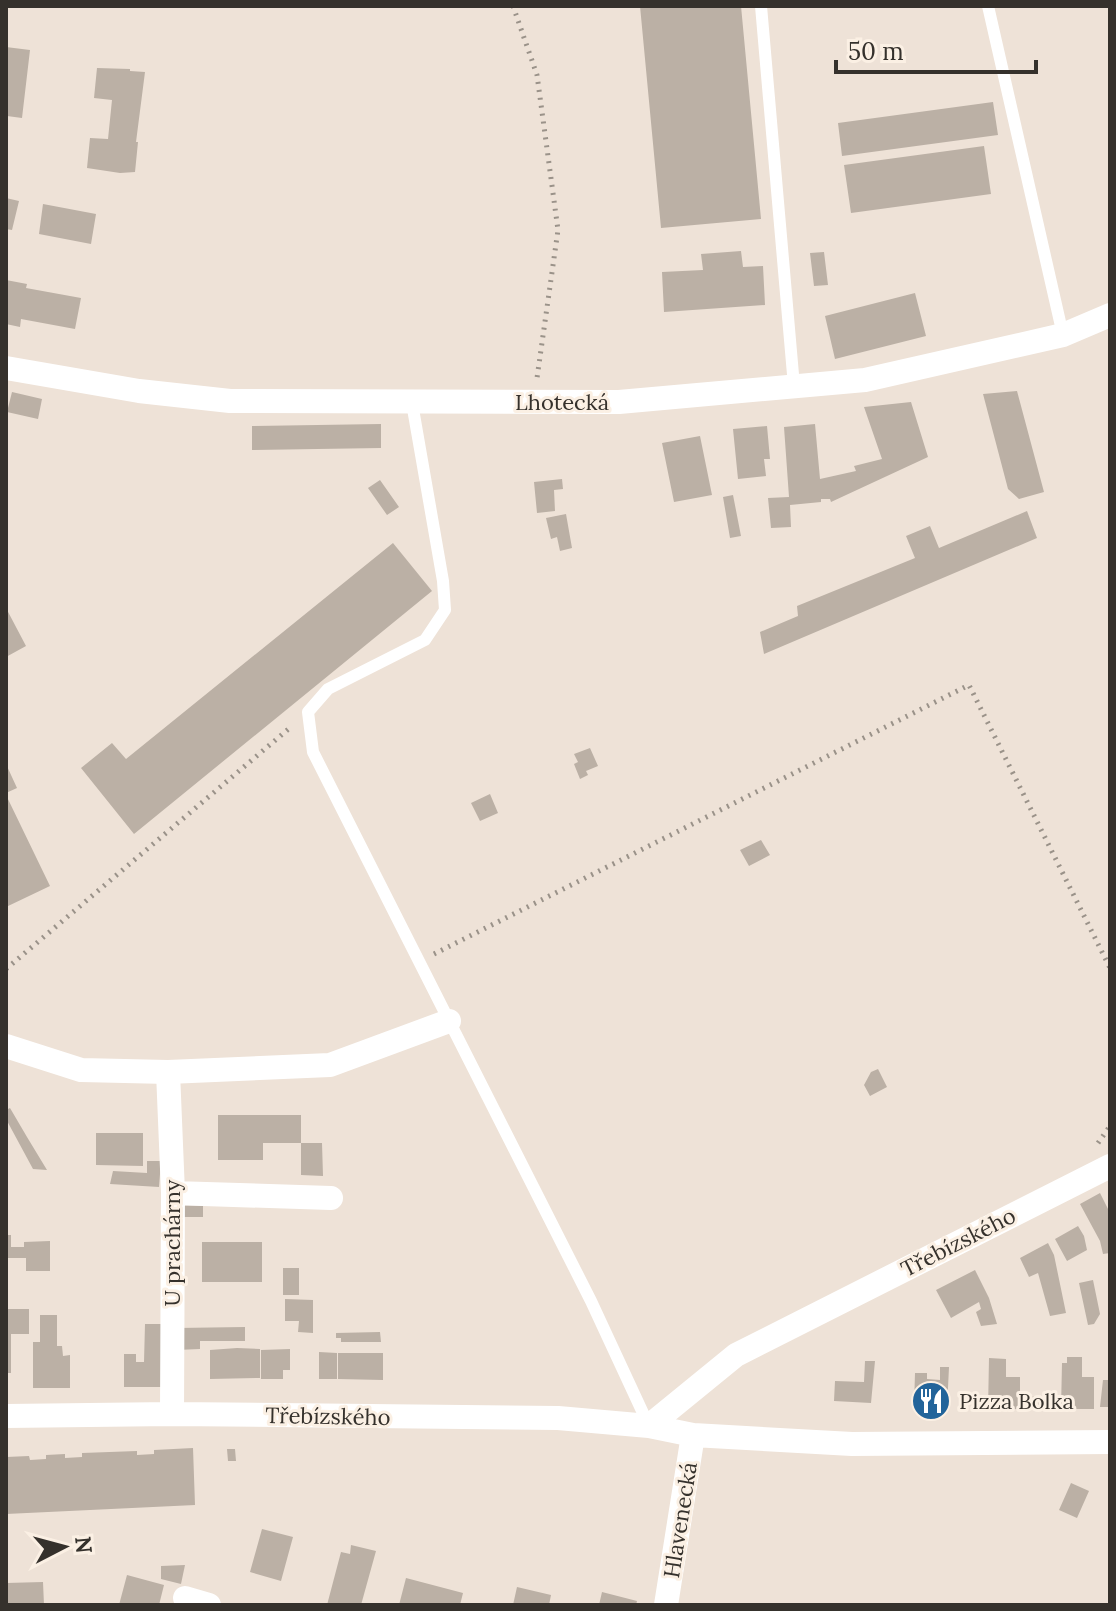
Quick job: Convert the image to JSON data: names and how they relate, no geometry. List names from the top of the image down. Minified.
{"streets":{"street":["Lhotecká","Třebízského","U prachárny","Hlavenecká"]},"crossings":[["Třebízského","U prachárny"],["Třebízského","Hlavenecká"]],"places":{"restaurant":["Pizza Bolka"]},"scale_bar":"50 m","north":"right"}
